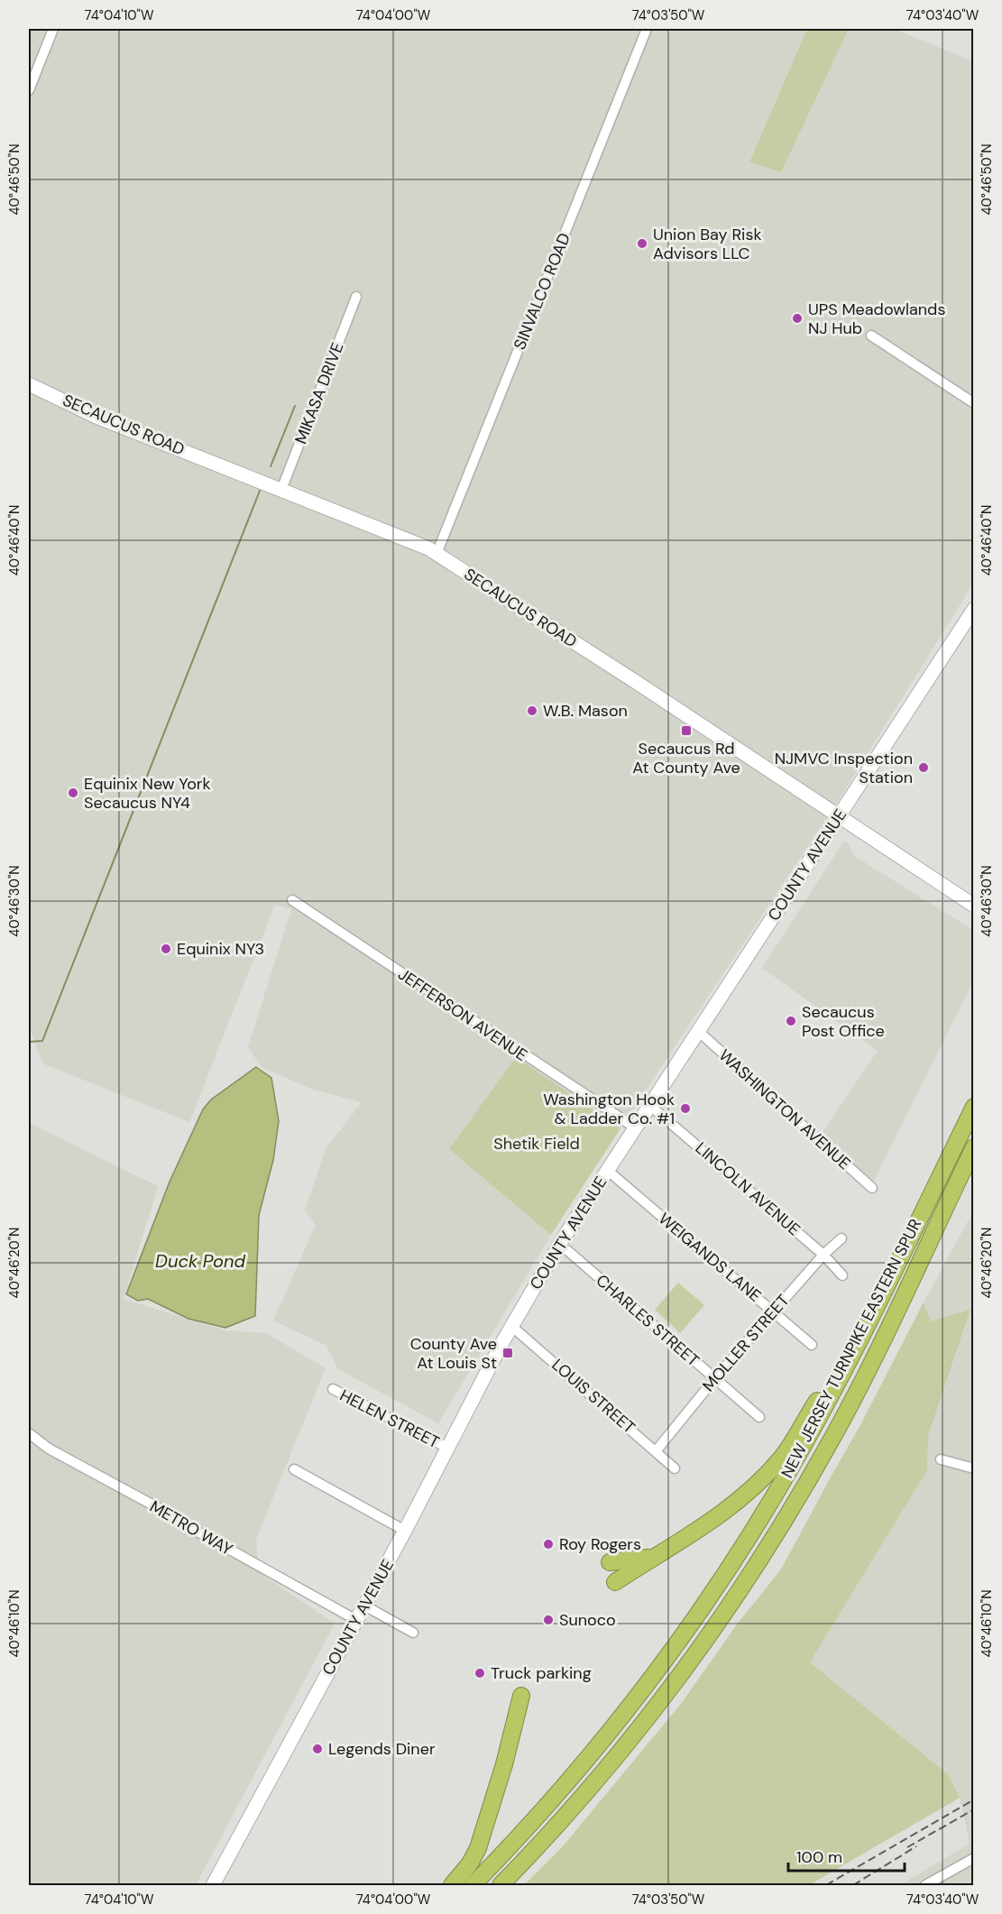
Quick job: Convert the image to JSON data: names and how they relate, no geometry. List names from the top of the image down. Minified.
{"streets":{"highway":["NEW JERSEY TURNPIKE EASTERN SPUR"],"main road":["SECAUCUS ROAD","COUNTY AVENUE"],"street":["SINVALCO ROAD","MIKASA DRIVE","JEFFERSON AVENUE","WASHINGTON AVENUE","LINCOLN AVENUE","WEIGANDS LANE","CHARLES STREET","MOLLER STREET","LOUIS STREET","HELEN STREET","METRO WAY"]},"crossings":[["SINVALCO ROAD","SECAUCUS ROAD"],["MIKASA DRIVE","SECAUCUS ROAD"],["SECAUCUS ROAD","COUNTY AVENUE"],["COUNTY AVENUE","JEFFERSON AVENUE"],["COUNTY AVENUE","WASHINGTON AVENUE"],["COUNTY AVENUE","LINCOLN AVENUE"],["COUNTY AVENUE","WEIGANDS LANE"],["COUNTY AVENUE","CHARLES STREET"],["COUNTY AVENUE","LOUIS STREET"],["COUNTY AVENUE","HELEN STREET"],["COUNTY AVENUE","METRO WAY"],["LINCOLN AVENUE","MOLLER STREET"],["WEIGANDS LANE","MOLLER STREET"],["CHARLES STREET","MOLLER STREET"],["MOLLER STREET","LOUIS STREET"]],"water":["Duck Pond"],"parks":["Shetik Field"],"places":{"other":["Union Bay Risk Advisors LLC","UPS Meadowlands NJ Hub","W.B. Mason","NJMVC Inspection Station","Equinix New York Secaucus NY4","Equinix NY3","Secaucus Post Office","Washington Hook & Ladder Co. #1","Roy Rogers","Sunoco","Truck parking","Legends Diner"],"transit":["Secaucus Rd At County Ave","County Ave At Louis St"]},"scale_bar":"100 m","coordinates":["74°04'10\"W","74°04'00\"W","74°03'50\"W","74°03'40\"W","40°46'50\"N","40°46'40\"N","40°46'30\"N","40°46'20\"N","40°46'10\"N"]}
